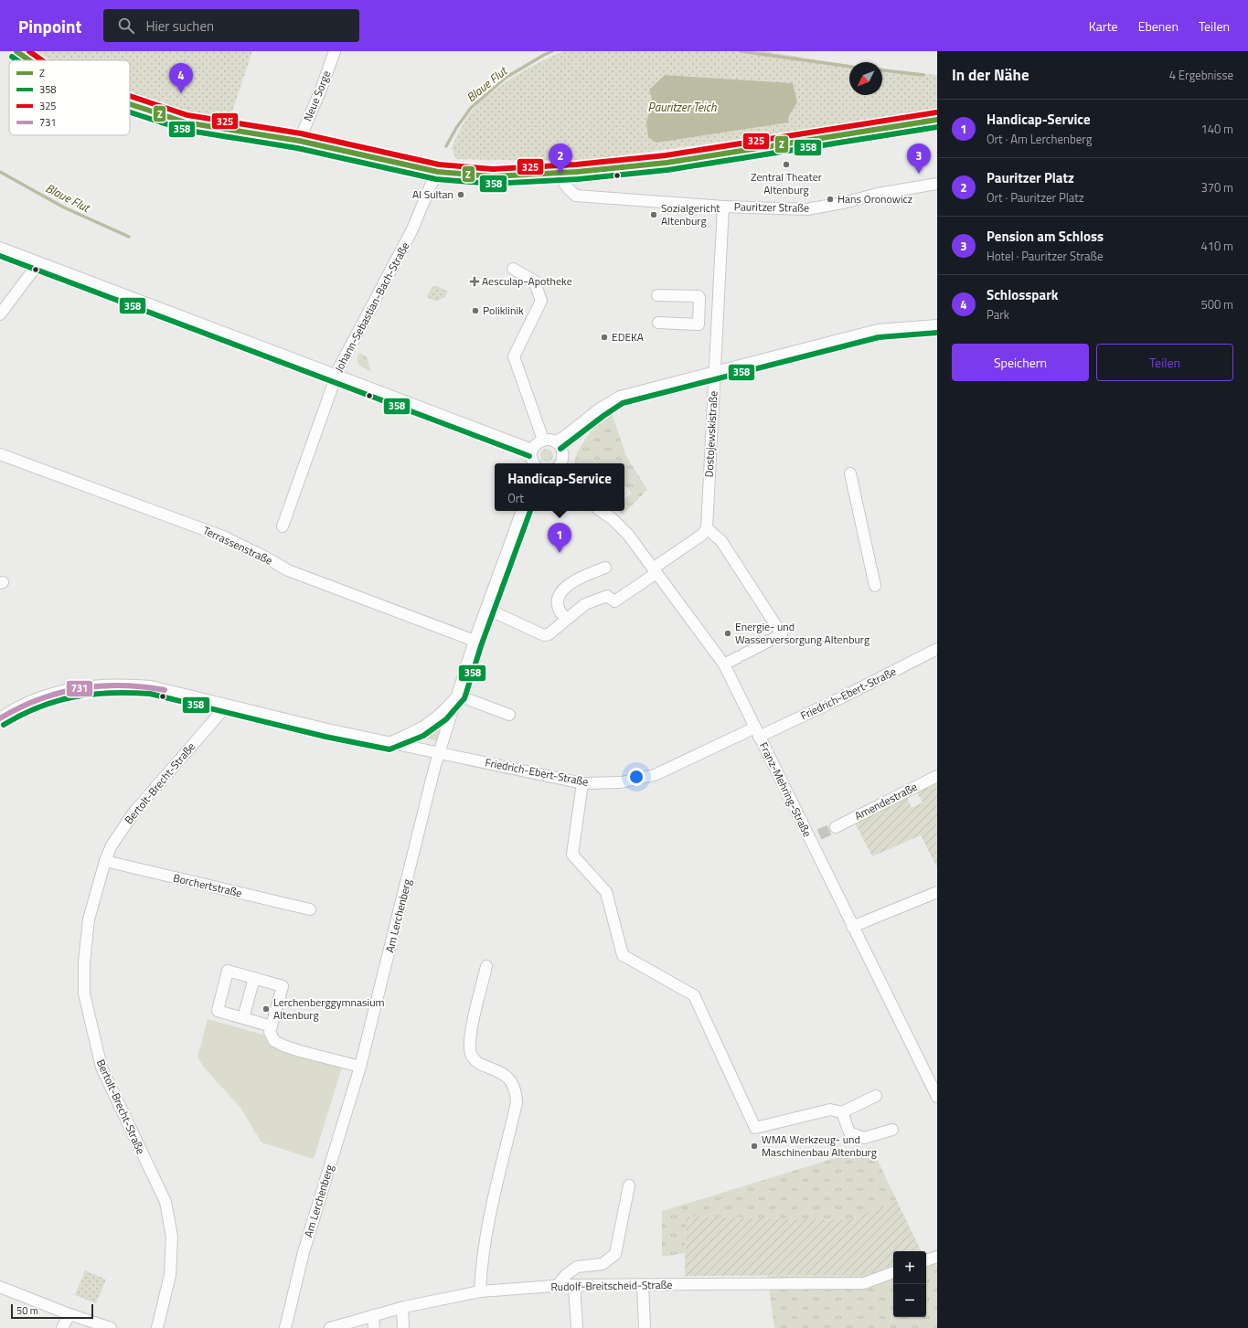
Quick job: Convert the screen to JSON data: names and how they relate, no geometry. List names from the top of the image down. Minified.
{"streets":{"street":["Neue Sorge","Pauritzer Straße","Johann-Sebastian-Bach-Straße","Dostojewskistraße","Terrassenstraße","Friedrich-Ebert-Straße","Bertolt-Brecht-Straße","Franz-Mehring-Straße","Amendestraße","Borchertstraße","Am Lerchenberg","Rudolf-Breitscheid-Straße"]},"crossings":[["Pauritzer Straße","Johann-Sebastian-Bach-Straße"],["Pauritzer Straße","Dostojewskistraße"],["Terrassenstraße","Am Lerchenberg"],["Friedrich-Ebert-Straße","Bertolt-Brecht-Straße"],["Friedrich-Ebert-Straße","Franz-Mehring-Straße"],["Friedrich-Ebert-Straße","Am Lerchenberg"],["Bertolt-Brecht-Straße","Borchertstraße"]],"water":["Blaue Flut","Pauritzer Teich"],"places":{"other":["Zentral Theater Altenburg","Al Sultan","Hans Oronowicz","Sozialgericht Altenburg","Poliklinik","EDEKA","Energie- und Wasserversorgung Altenburg","Lerchenberggymnasium Altenburg","WMA Werkzeug- und Maschinenbau Altenburg"],"health":["Aesculap-Apotheke"]},"lines":["transit line Z","transit line 325","transit line 358","transit line 731"],"legend":["Z","358","325","731"],"scale_bar":"50 m","north":"bottom left","page":{"header":"Pinpoint","search":"Hier suchen","nav":["Karte","Ebenen","Teilen"],"heading":["In der Nähe","4 Ergebnisse"],"pins":["4","2","3","1"],"list":[{"mark":"1","name":"Handicap-Service","note":"Ort · Am Lerchenberg","value":"140 m"},{"mark":"2","name":"Pauritzer Platz","note":"Ort · Pauritzer Platz","value":"370 m"},{"mark":"3","name":"Pension am Schloss","note":"Hotel · Pauritzer Straße","value":"410 m"},{"mark":"4","name":"Schlosspark","note":"Park","value":"500 m"}],"buttons":["Speichern","Teilen"],"popup":["Handicap-Service","Ort"],"map_buttons":["+","−"],"scale":"50 m"}}
